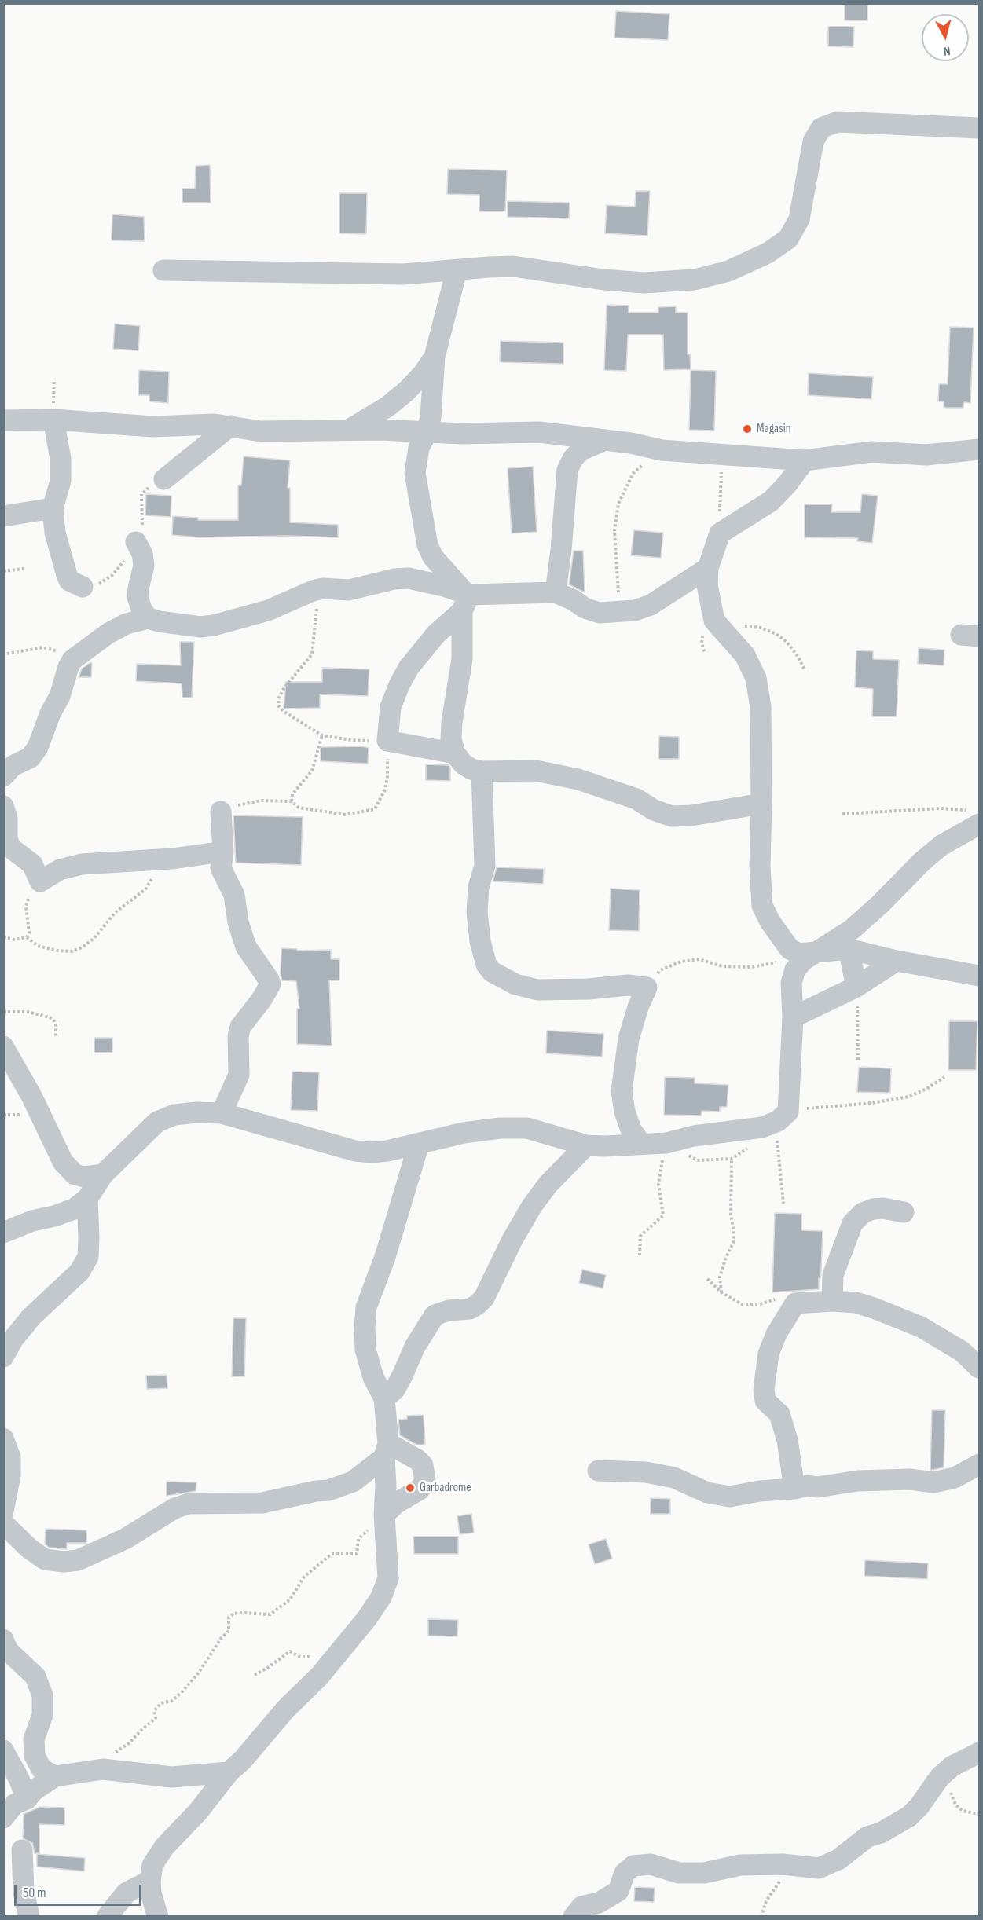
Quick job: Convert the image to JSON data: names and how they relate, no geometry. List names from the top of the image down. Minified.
{"places":["Magasin","Garbadrome"],"scale_bar":"50 m","north":"bottom"}
